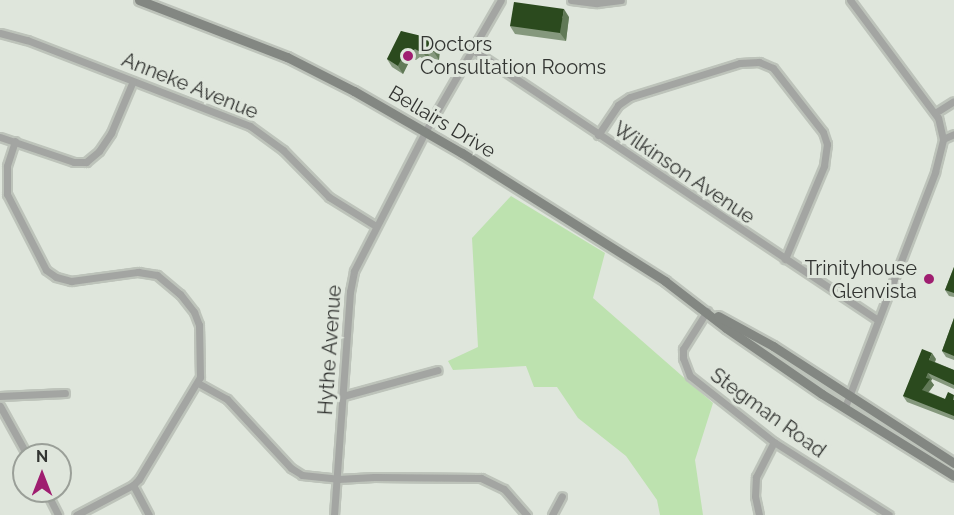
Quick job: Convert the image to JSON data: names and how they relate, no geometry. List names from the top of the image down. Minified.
{"streets":{"street":["Anneke Avenue","Bellairs Drive","Wilkinson Avenue","Hythe Avenue","Stegman Road"]},"crossings":[["Anneke Avenue","Hythe Avenue"],["Bellairs Drive","Hythe Avenue"],["Bellairs Drive","Stegman Road"],["Wilkinson Avenue","Hythe Avenue"]],"places":["Doctors Consultation Rooms","Trinityhouse Glenvista"],"north":"top"}
